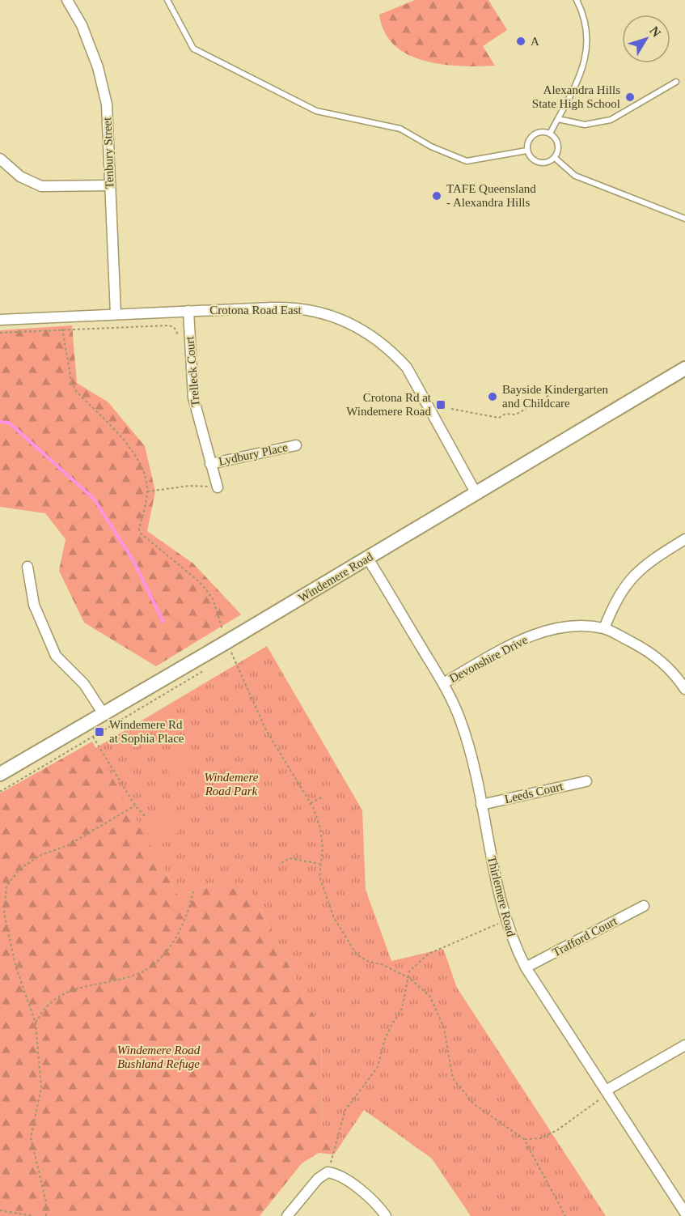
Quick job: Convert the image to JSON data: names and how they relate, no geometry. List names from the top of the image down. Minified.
{"streets":{"main road":["Windemere Road"],"street":["Tenbury Street","Crotona Road East","Trelleck Court","Lydbury Place","Devonshire Drive","Leeds Court","Thirlemere Road","Trafford Court"]},"crossings":[["Tenbury Street","Crotona Road East"],["Crotona Road East","Trelleck Court"],["Crotona Road East","Windemere Road"],["Trelleck Court","Lydbury Place"],["Windemere Road","Thirlemere Road"],["Devonshire Drive","Thirlemere Road"],["Leeds Court","Thirlemere Road"],["Thirlemere Road","Trafford Court"]],"parks":["Windemere Road Park","Windemere Road Bushland Refuge"],"places":{"other":["A","Alexandra Hills State High School","TAFE Queensland - Alexandra Hills","Bayside Kindergarten and Childcare"],"transit":["Crotona Rd at Windemere Road","Windemere Rd at Sophia Place"]},"north":"top right"}
